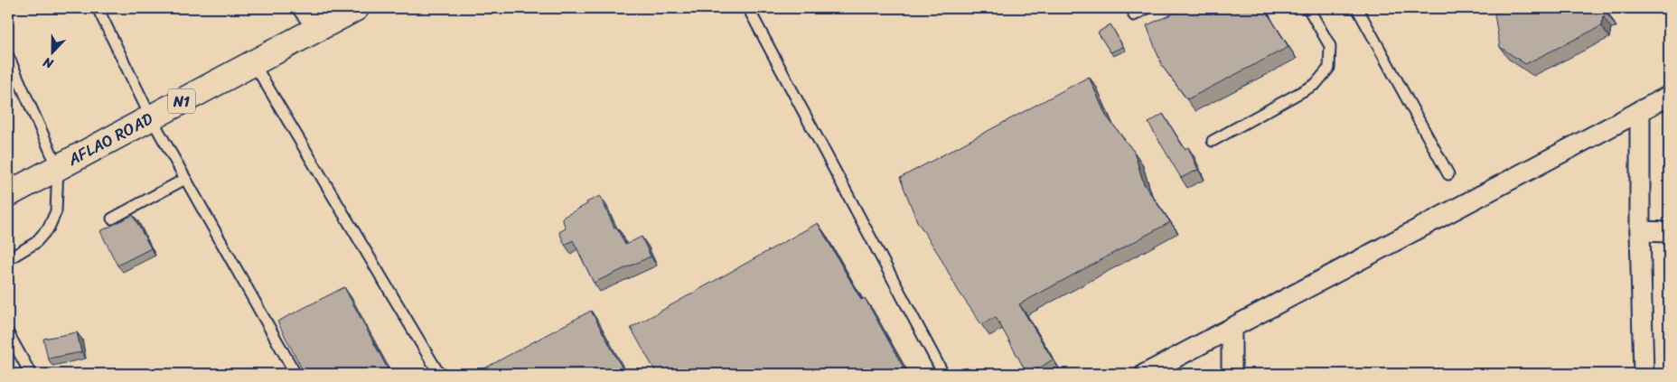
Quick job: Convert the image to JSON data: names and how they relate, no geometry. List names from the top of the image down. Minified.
{"streets":{"highway":["N1","AFLAO ROAD"]},"north":"bottom"}
